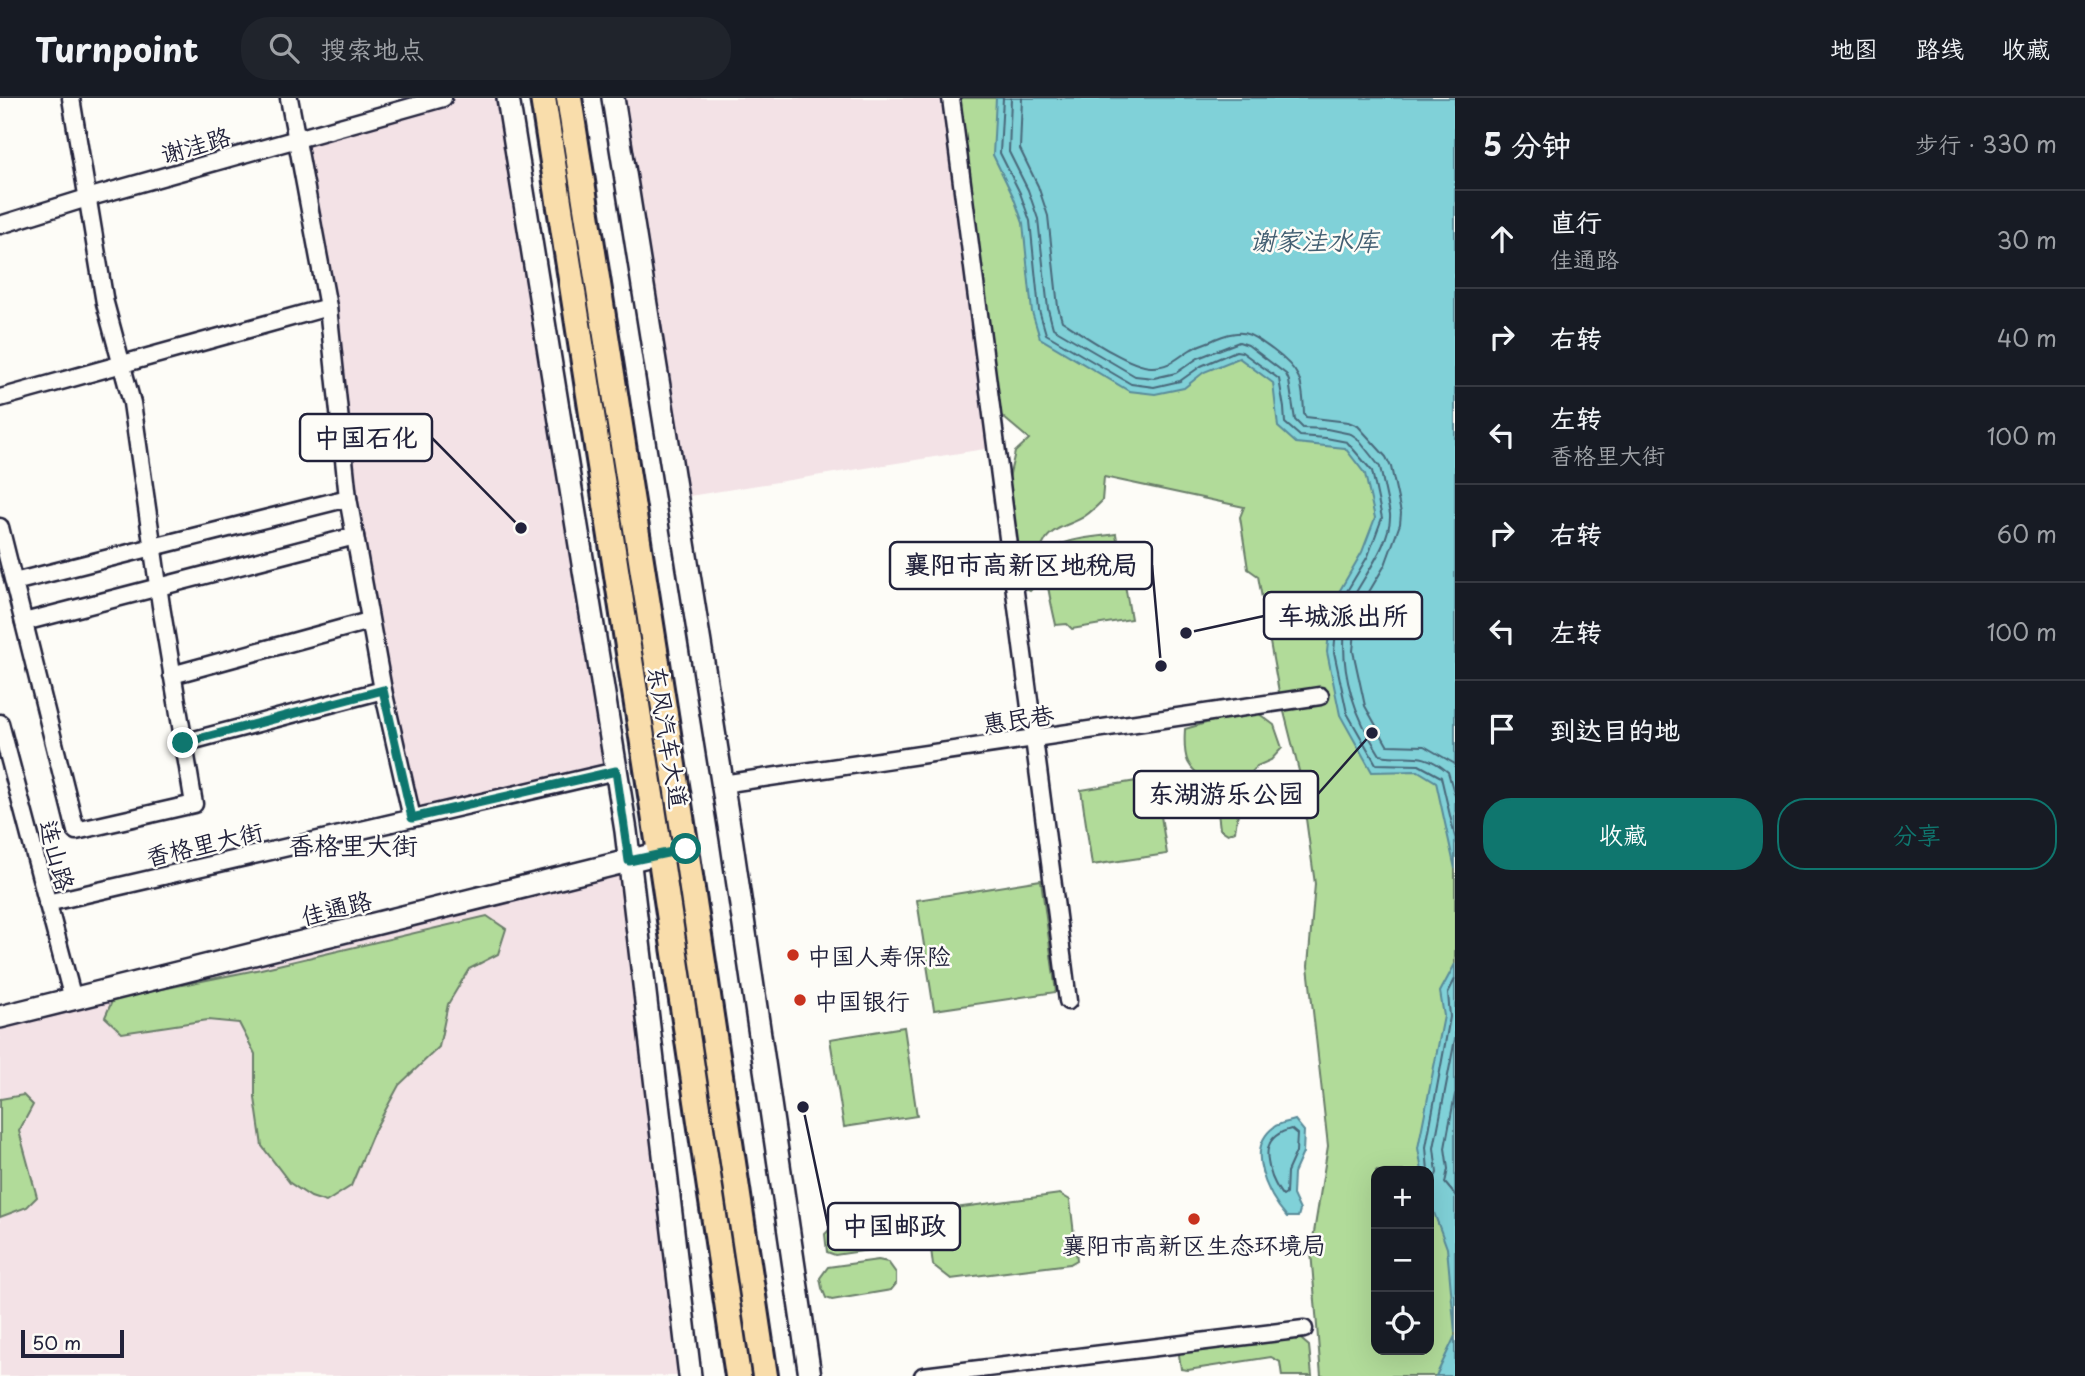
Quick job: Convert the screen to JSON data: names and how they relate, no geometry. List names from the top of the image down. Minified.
{"streets":{"main road":["东风汽车大道"],"street":["谢洼路","惠民巷","香格里大街","连山路","佳通路"]},"crossings":[["东风汽车大道","佳通路"],["香格里大街","连山路"],["连山路","佳通路"]],"districts":["香格里大街"],"water":["谢家洼水库"],"places":["中国石化","车城派出所","襄阳市高新区地税局","东湖游乐公园","中国人寿保险","中国银行","中国邮政","襄阳市高新区生态环境局"],"scale_bar":"50 m","page":{"header":"Turnpoint","search":"搜索地点","nav":["地图","路线","收藏"],"heading":["5 分钟","步行 · 330 m"],"list":[["直行","佳通路","30 m"],["右转","40 m"],["左转","香格里大街","100 m"],["右转","60 m"],["左转","100 m"],"到达目的地"],"buttons":["收藏","分享"],"map_buttons":["+","−"],"scale":"50 m"}}
